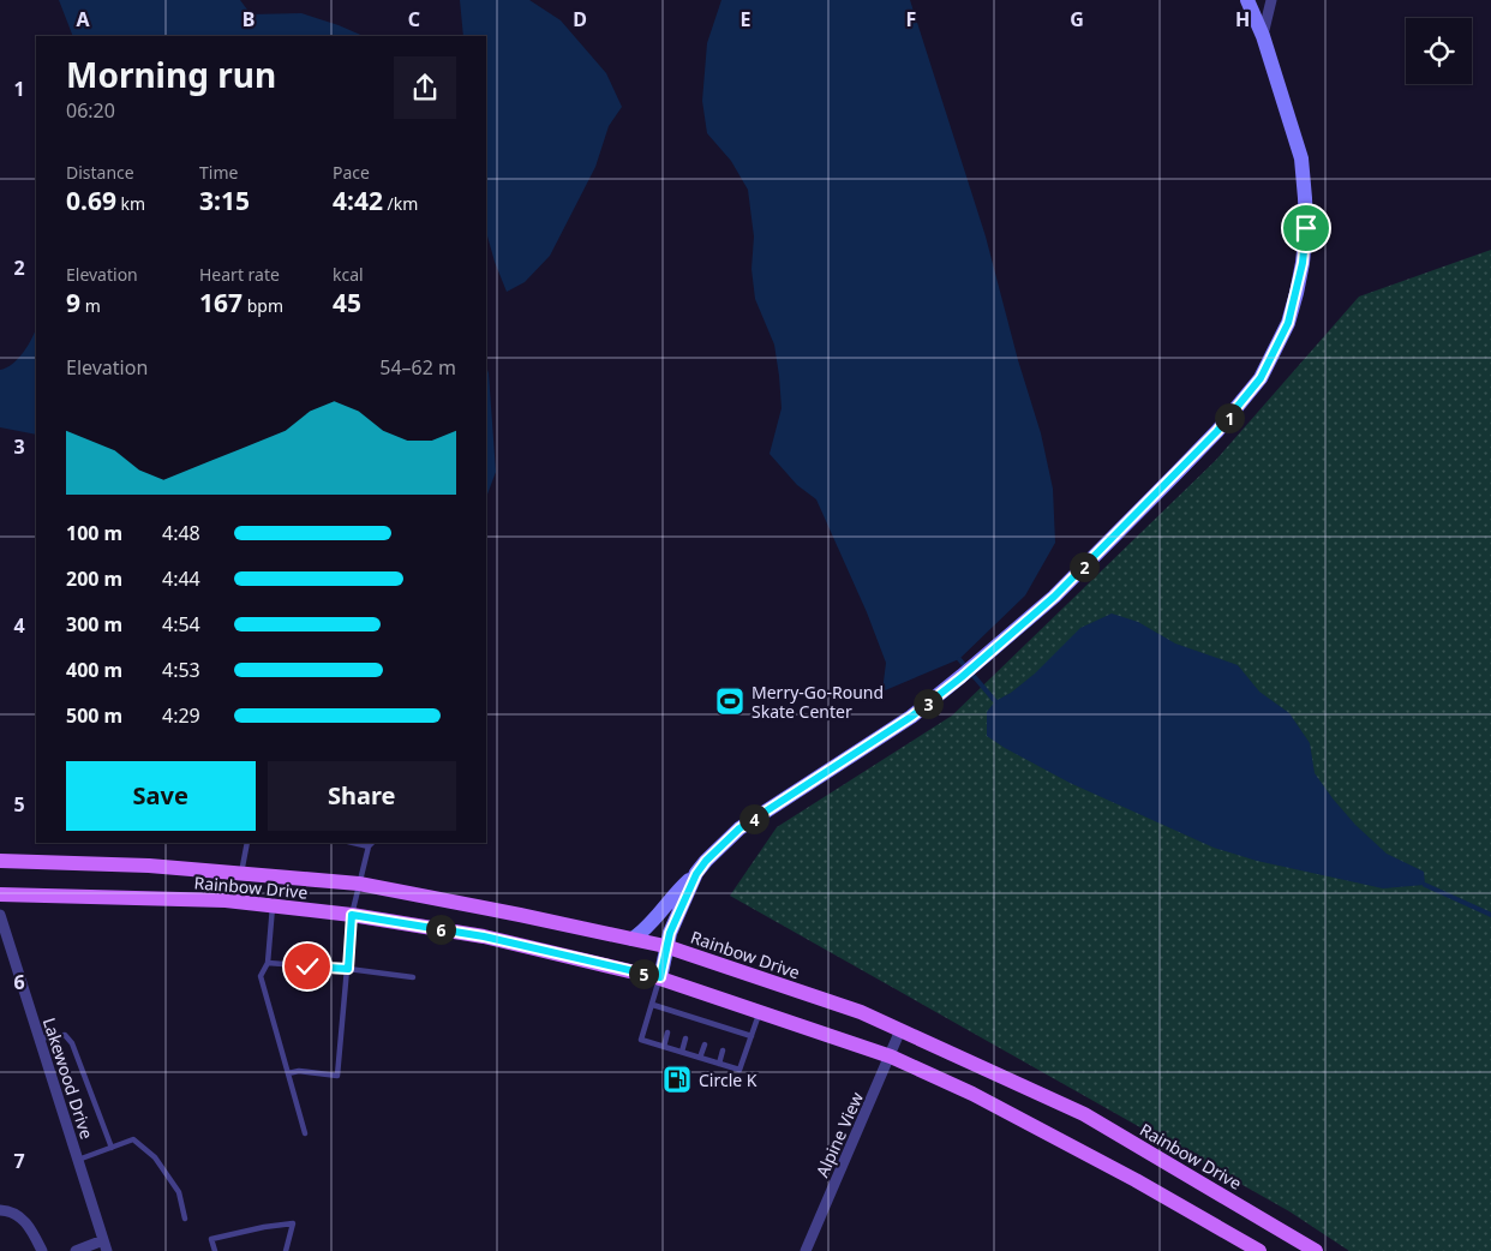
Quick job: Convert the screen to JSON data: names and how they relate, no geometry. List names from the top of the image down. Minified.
{"streets":{"main road":["Rainbow Drive"],"street":["Lakewood Drive","Alpine View"]},"crossings":[["Rainbow Drive","Alpine View"]],"places":{"sports":["Merry-Go-Round Skate Center"],"fuel station":["Circle K"]},"page":{"heading":["Morning run","06:20"],"stats":[["Distance","0.69 km"],["Time","3:15"],["Pace","4:42 /km"],["Elevation","9 m"],["Heart rate","167 bpm"],["kcal","45"]],"chart":["Elevation","54–62 m"],"pins":["1","2","3","4","6","5"],"list":[{"name":"100 m","note":"4:48"},{"name":"200 m","note":"4:44"},{"name":"300 m","note":"4:54"},{"name":"400 m","note":"4:53"},{"name":"500 m","note":"4:29"}],"buttons":["Save","Share"]},"grid":{"columns":["A","B","C","D","E","F","G","H"],"rows":["1","2","3","4","5","6","7"]}}
